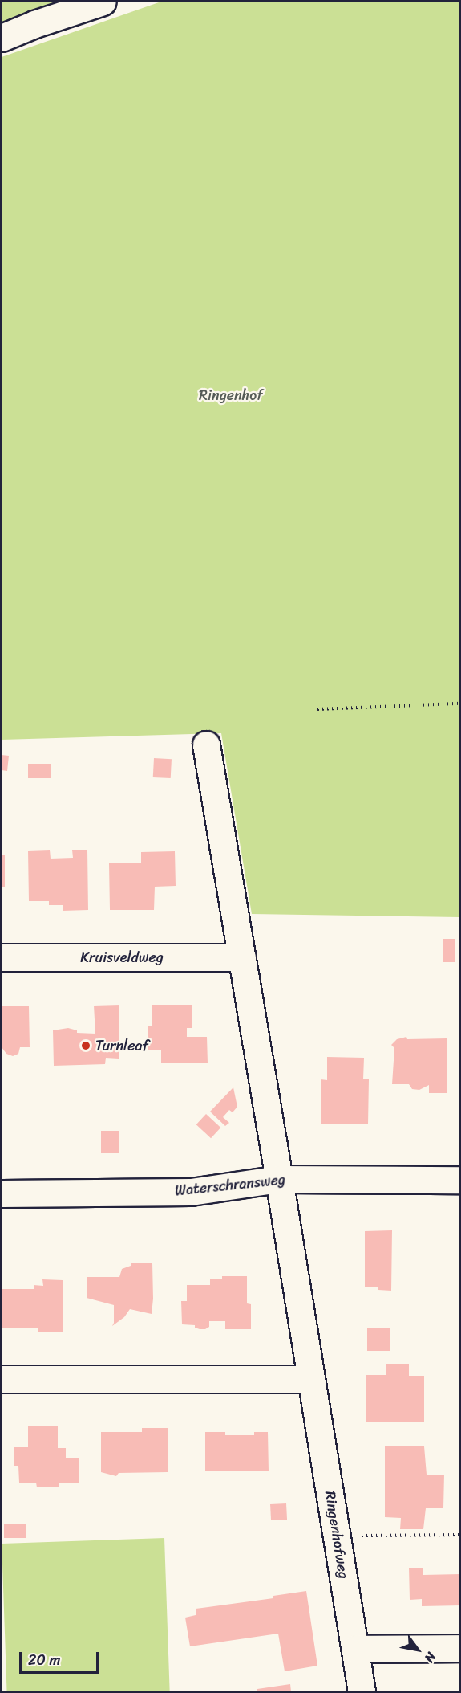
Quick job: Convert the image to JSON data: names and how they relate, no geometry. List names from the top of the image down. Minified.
{"streets":{"street":["Kruisveldweg","Waterschransweg","Ringenhofweg"]},"crossings":[["Waterschransweg","Ringenhofweg"]],"parks":["Ringenhof"],"places":["Turnleaf"],"scale_bar":"20 m","north":"bottom right"}
